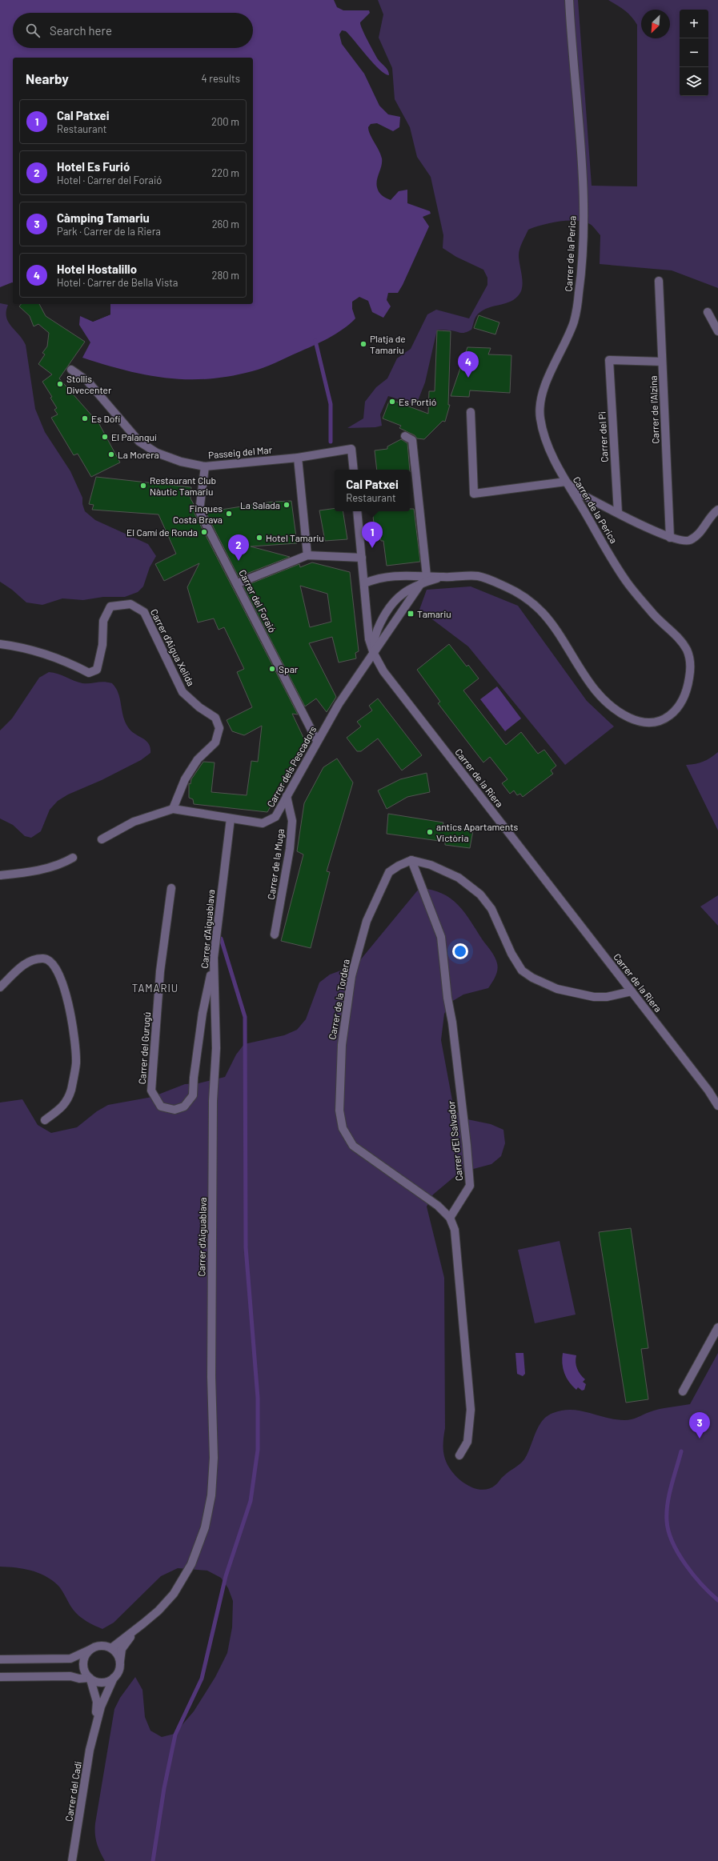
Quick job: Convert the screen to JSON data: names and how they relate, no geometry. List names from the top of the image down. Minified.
{"streets":{"street":["Carrer de la Perica","Carrer de l'Alzina","Carrer del Pi","Passeig del Mar","Carrer del Foraió","Carrer d'Aigua Xelida","Carrer dels Pescadors","Carrer de la Riera","Carrer de la Muga","Carrer d'Aiguablava","Carrer de la Tordera","Carrer del Gurugú","Carrer d'El Salvador","Carrer del Cadí"]},"crossings":[["Carrer de l'Alzina","Carrer del Pi"],["Passeig del Mar","Carrer del Foraió"],["Carrer del Foraió","Carrer dels Pescadors"],["Carrer d'Aigua Xelida","Carrer dels Pescadors"],["Carrer dels Pescadors","Carrer de la Riera"],["Carrer dels Pescadors","Carrer de la Muga"],["Carrer dels Pescadors","Carrer d'Aiguablava"],["Carrer d'Aiguablava","Carrer del Gurugú"],["Carrer d'Aiguablava","Carrer del Cadí"],["Carrer de la Tordera","Carrer d'El Salvador"]],"districts":["TAMARIU"],"places":{"other":["Platja de Tamariu","Stollis Divecenter","Es Portió","Es Dofí","El Palanquí","La Morera","Restaurant Club Nàutic Tamariu","La Salada","Finques Costa Brava","El Camí de Ronda","Hotel Tamariu","Spar","antics Apartaments Victòria"],"transit":["Tamariu"]},"north":"bottom left","page":{"map_buttons":["+","−"],"search":"Search here","heading":["Nearby","4 results"],"list":[{"mark":"1","name":"Cal Patxei","note":"Restaurant","value":"200 m"},{"mark":"2","name":"Hotel Es Furió","note":"Hotel · Carrer del Foraió","value":"220 m"},{"mark":"3","name":"Càmping Tamariu","note":"Park · Carrer de la Riera","value":"260 m"},{"mark":"4","name":"Hotel Hostalillo","note":"Hotel · Carrer de Bella Vista","value":"280 m"}],"pins":["4","1","2","3"],"popup":["Cal Patxei","Restaurant"]}}
